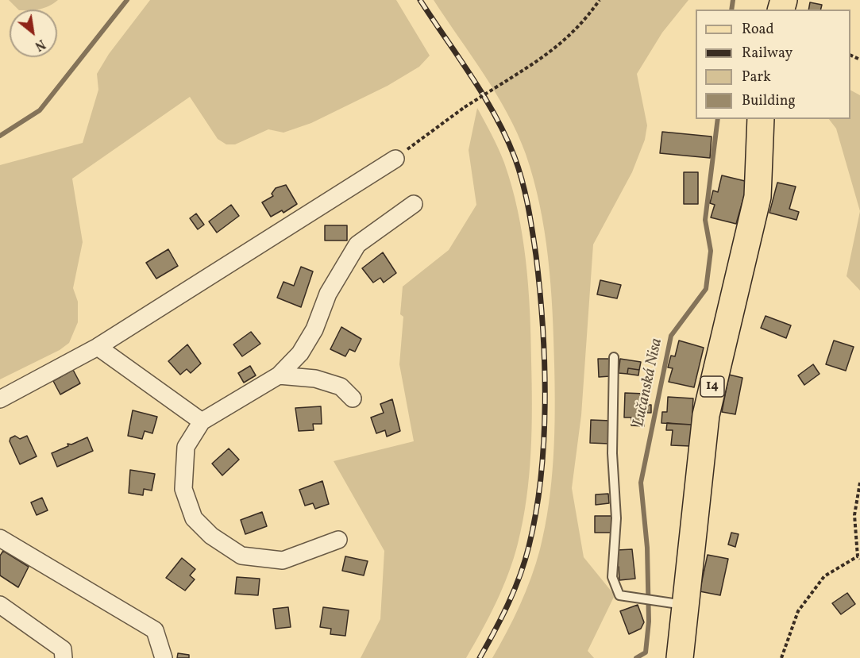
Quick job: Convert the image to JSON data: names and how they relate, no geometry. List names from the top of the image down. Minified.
{"streets":{"main road":["14"]},"water":["Lučanská Nisa"],"legend":["Road","Railway","Park","Building"],"north":"bottom right"}
